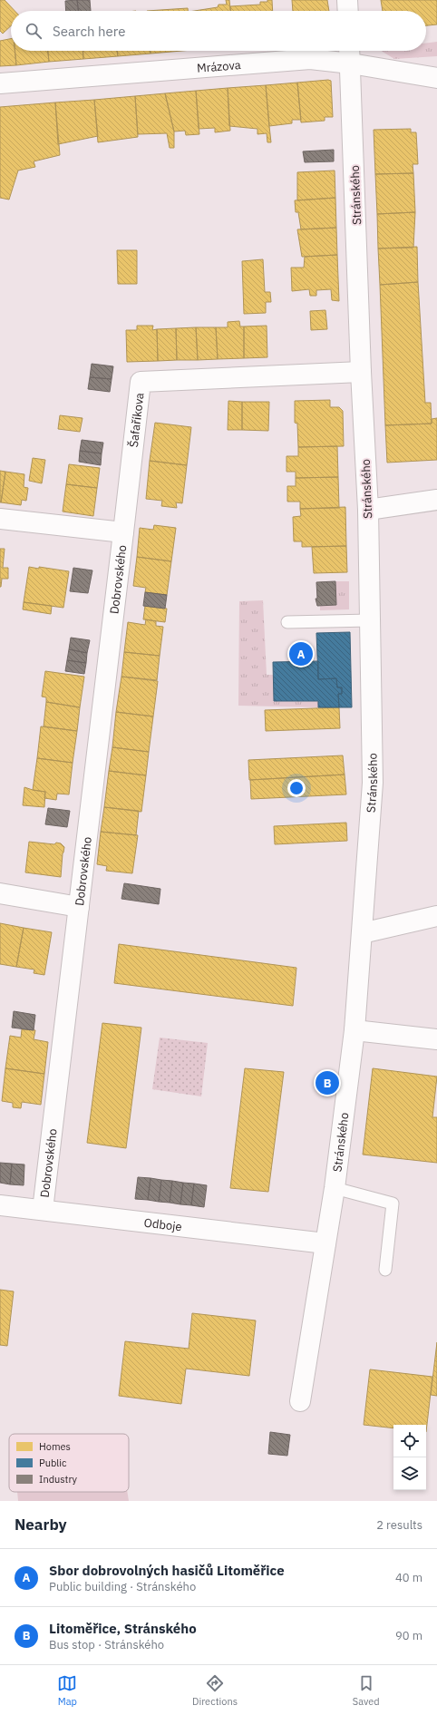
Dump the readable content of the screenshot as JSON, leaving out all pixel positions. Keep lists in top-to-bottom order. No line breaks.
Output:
{"streets":{"street":["Mrázova","Stránského","Šafaříkova","Dobrovského","Odboje"]},"crossings":[["Mrázova","Stránského"],["Stránského","Šafaříkova"],["Stránského","Odboje"],["Šafaříkova","Dobrovského"],["Dobrovského","Odboje"]],"legend":["Homes","Public","Industry"],"page":{"search":"Search here","pins":["A","B"],"heading":["Nearby","2 results"],"list":[{"mark":"A","name":"Sbor dobrovolných hasičů Litoměřice","note":"Public building · Stránského","value":"40 m"},{"mark":"B","name":"Litoměřice, Stránského","note":"Bus stop · Stránského","value":"90 m"}],"nav":["Map","Directions","Saved"]}}
